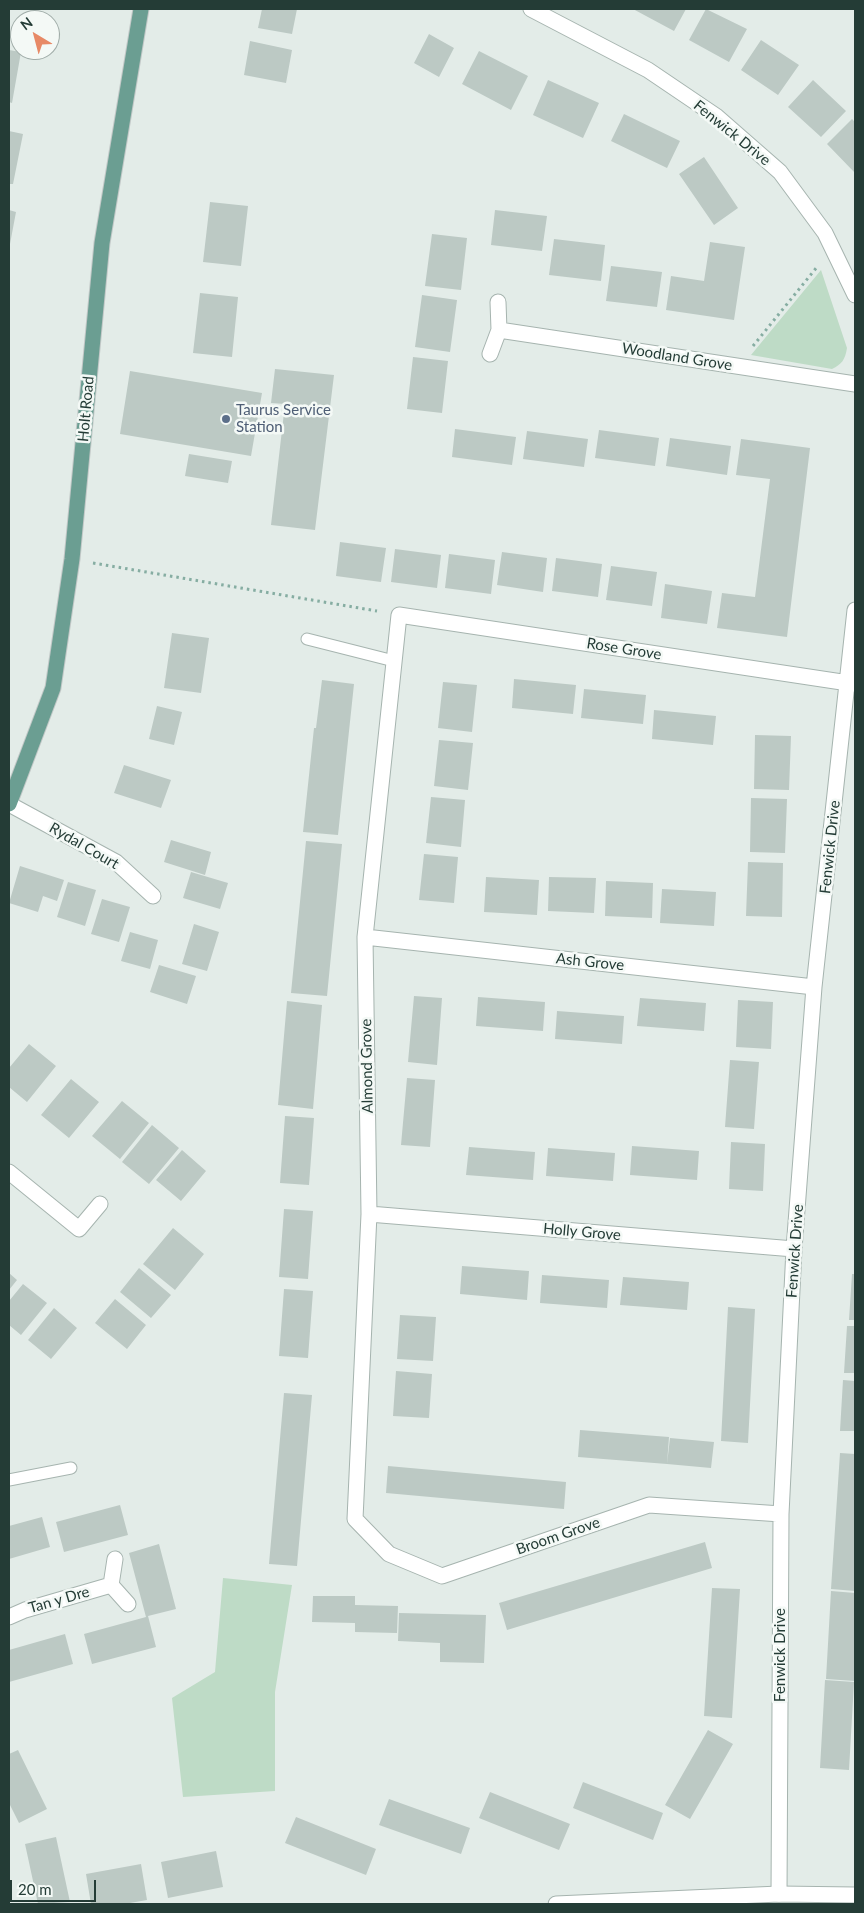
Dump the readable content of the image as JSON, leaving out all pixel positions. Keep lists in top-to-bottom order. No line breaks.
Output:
{"streets":{"main road":["Holt Road"],"street":["Fenwick Drive","Woodland Grove","Rose Grove","Rydal Court","Ash Grove","Almond Grove","Holly Grove","Broom Grove","Tan y Dre"]},"crossings":[["Fenwick Drive","Rose Grove"],["Fenwick Drive","Ash Grove"],["Fenwick Drive","Holly Grove"],["Fenwick Drive","Broom Grove"],["Holt Road","Rydal Court"],["Rose Grove","Almond Grove"],["Ash Grove","Almond Grove"],["Almond Grove","Holly Grove"],["Almond Grove","Broom Grove"]],"places":["Taurus Service Station"],"scale_bar":"20 m","north":"top left"}
